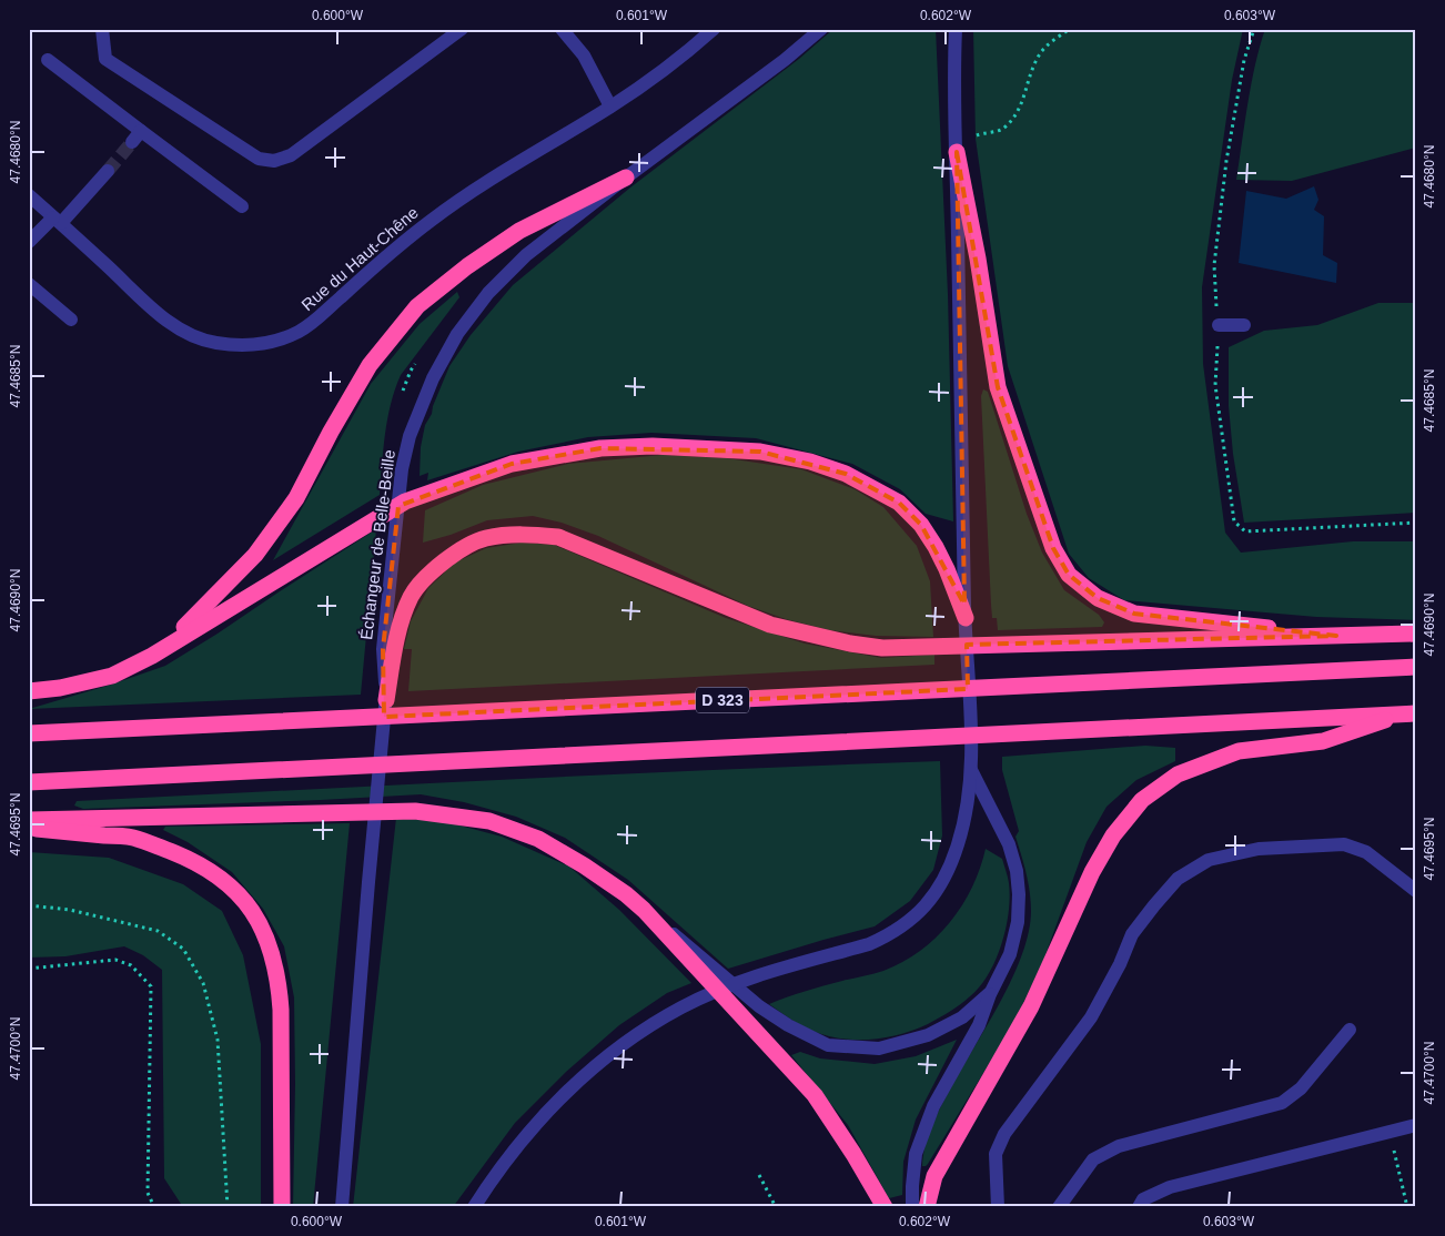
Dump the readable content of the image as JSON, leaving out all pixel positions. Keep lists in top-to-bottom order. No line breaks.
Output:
{"streets":{"highway":["D 323"],"street":["Rue du Haut-Chêne","Échangeur de Belle-Beille"]},"coordinates":["0.600°W","0.601°W","0.602°W","0.603°W","47.4680°N","47.4685°N","47.4690°N","47.4695°N","47.4700°N"]}
